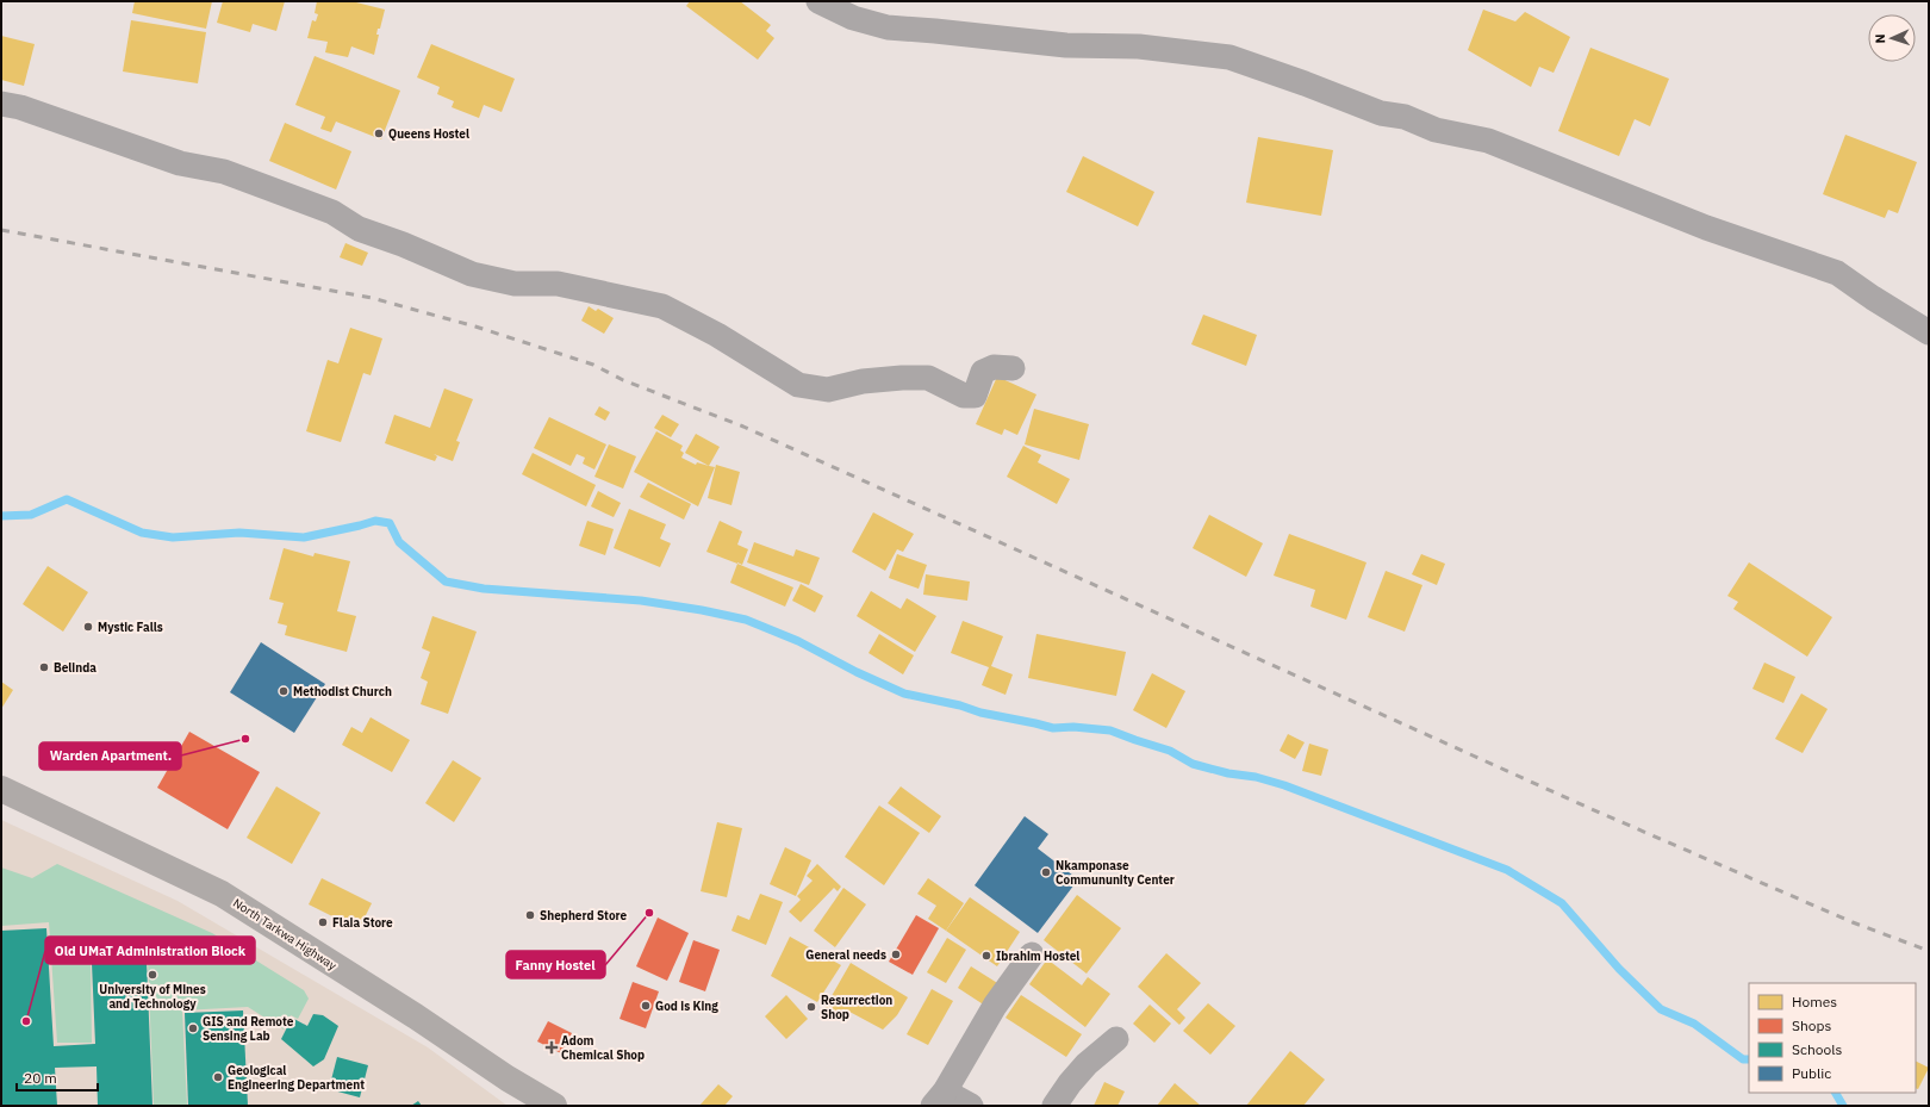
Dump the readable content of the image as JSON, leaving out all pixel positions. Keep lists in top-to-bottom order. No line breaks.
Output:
{"streets":{"main road":["North Tarkwa Highway"]},"places":{"other":["Queens Hostel","Mystic Falls","Belinda","Methodist Church","Warden Apartment.","Nkamponase Commununity Center","Fanny Hostel","Shepherd Store","Flaia Store","General needs","Ibrahim Hostel","University of Mines and Technology","God is King","Resurrection Shop","Old UMaT Administration Block","GIS and Remote Sensing Lab","Geological Engineering Department"],"health":["Adom Chemical Shop"]},"legend":["Homes","Shops","Schools","Public"],"scale_bar":"20 m","north":"left"}
